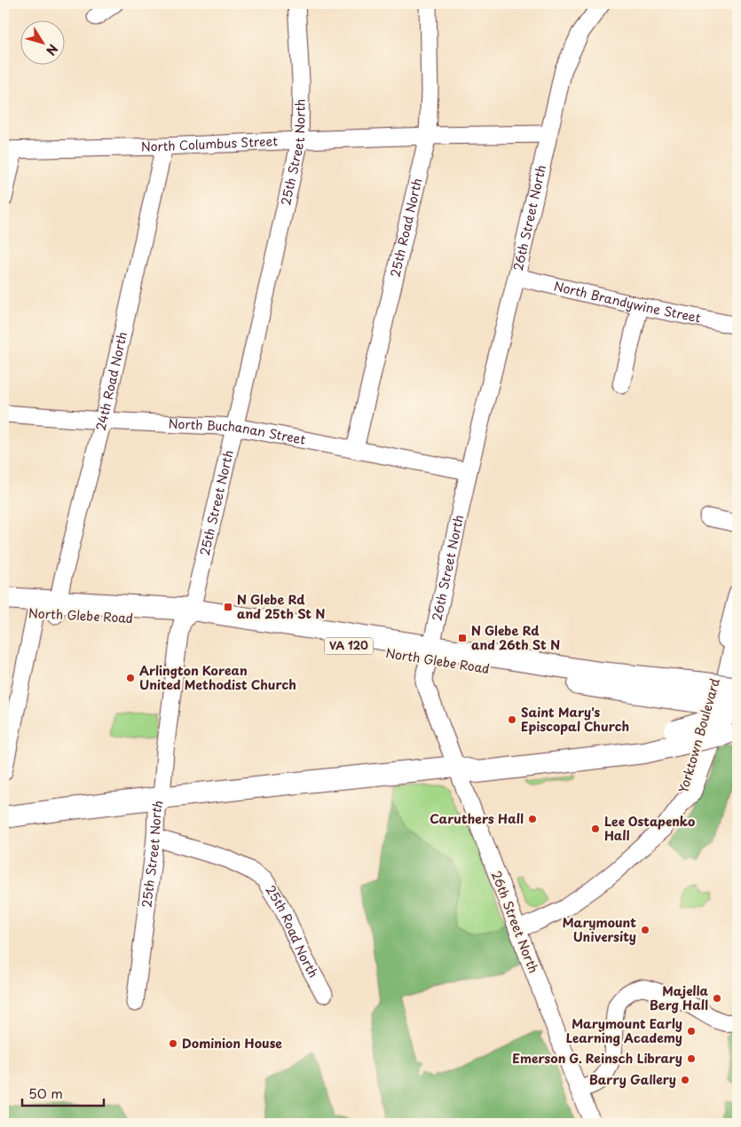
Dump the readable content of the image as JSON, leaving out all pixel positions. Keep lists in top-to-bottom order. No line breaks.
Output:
{"streets":{"main road":["North Glebe Road","VA 120"],"street":["North Columbus Street","25th Street North","26th Street North","25th Road North","North Brandywine Street","24th Road North","North Buchanan Street","Yorktown Boulevard"]},"crossings":[["North Columbus Street","25th Street North"],["North Columbus Street","26th Street North"],["North Columbus Street","25th Road North"],["North Columbus Street","24th Road North"],["25th Street North","25th Road North"],["25th Street North","North Buchanan Street"],["25th Street North","North Glebe Road"],["26th Street North","North Brandywine Street"],["26th Street North","North Buchanan Street"],["26th Street North","North Glebe Road"],["26th Street North","Yorktown Boulevard"],["25th Road North","North Buchanan Street"],["24th Road North","North Buchanan Street"],["24th Road North","North Glebe Road"]],"places":{"transit":["N Glebe Rd and 25th St N","N Glebe Rd and 26th St N"],"other":["Arlington Korean United Methodist Church","Saint Mary's Episcopal Church","Caruthers Hall","Lee Ostapenko Hall","Marymount University","Majella Berg Hall","Marymount Early Learning Academy","Dominion House","Emerson G. Reinsch Library","Barry Gallery"]},"scale_bar":"50 m","north":"bottom right"}
